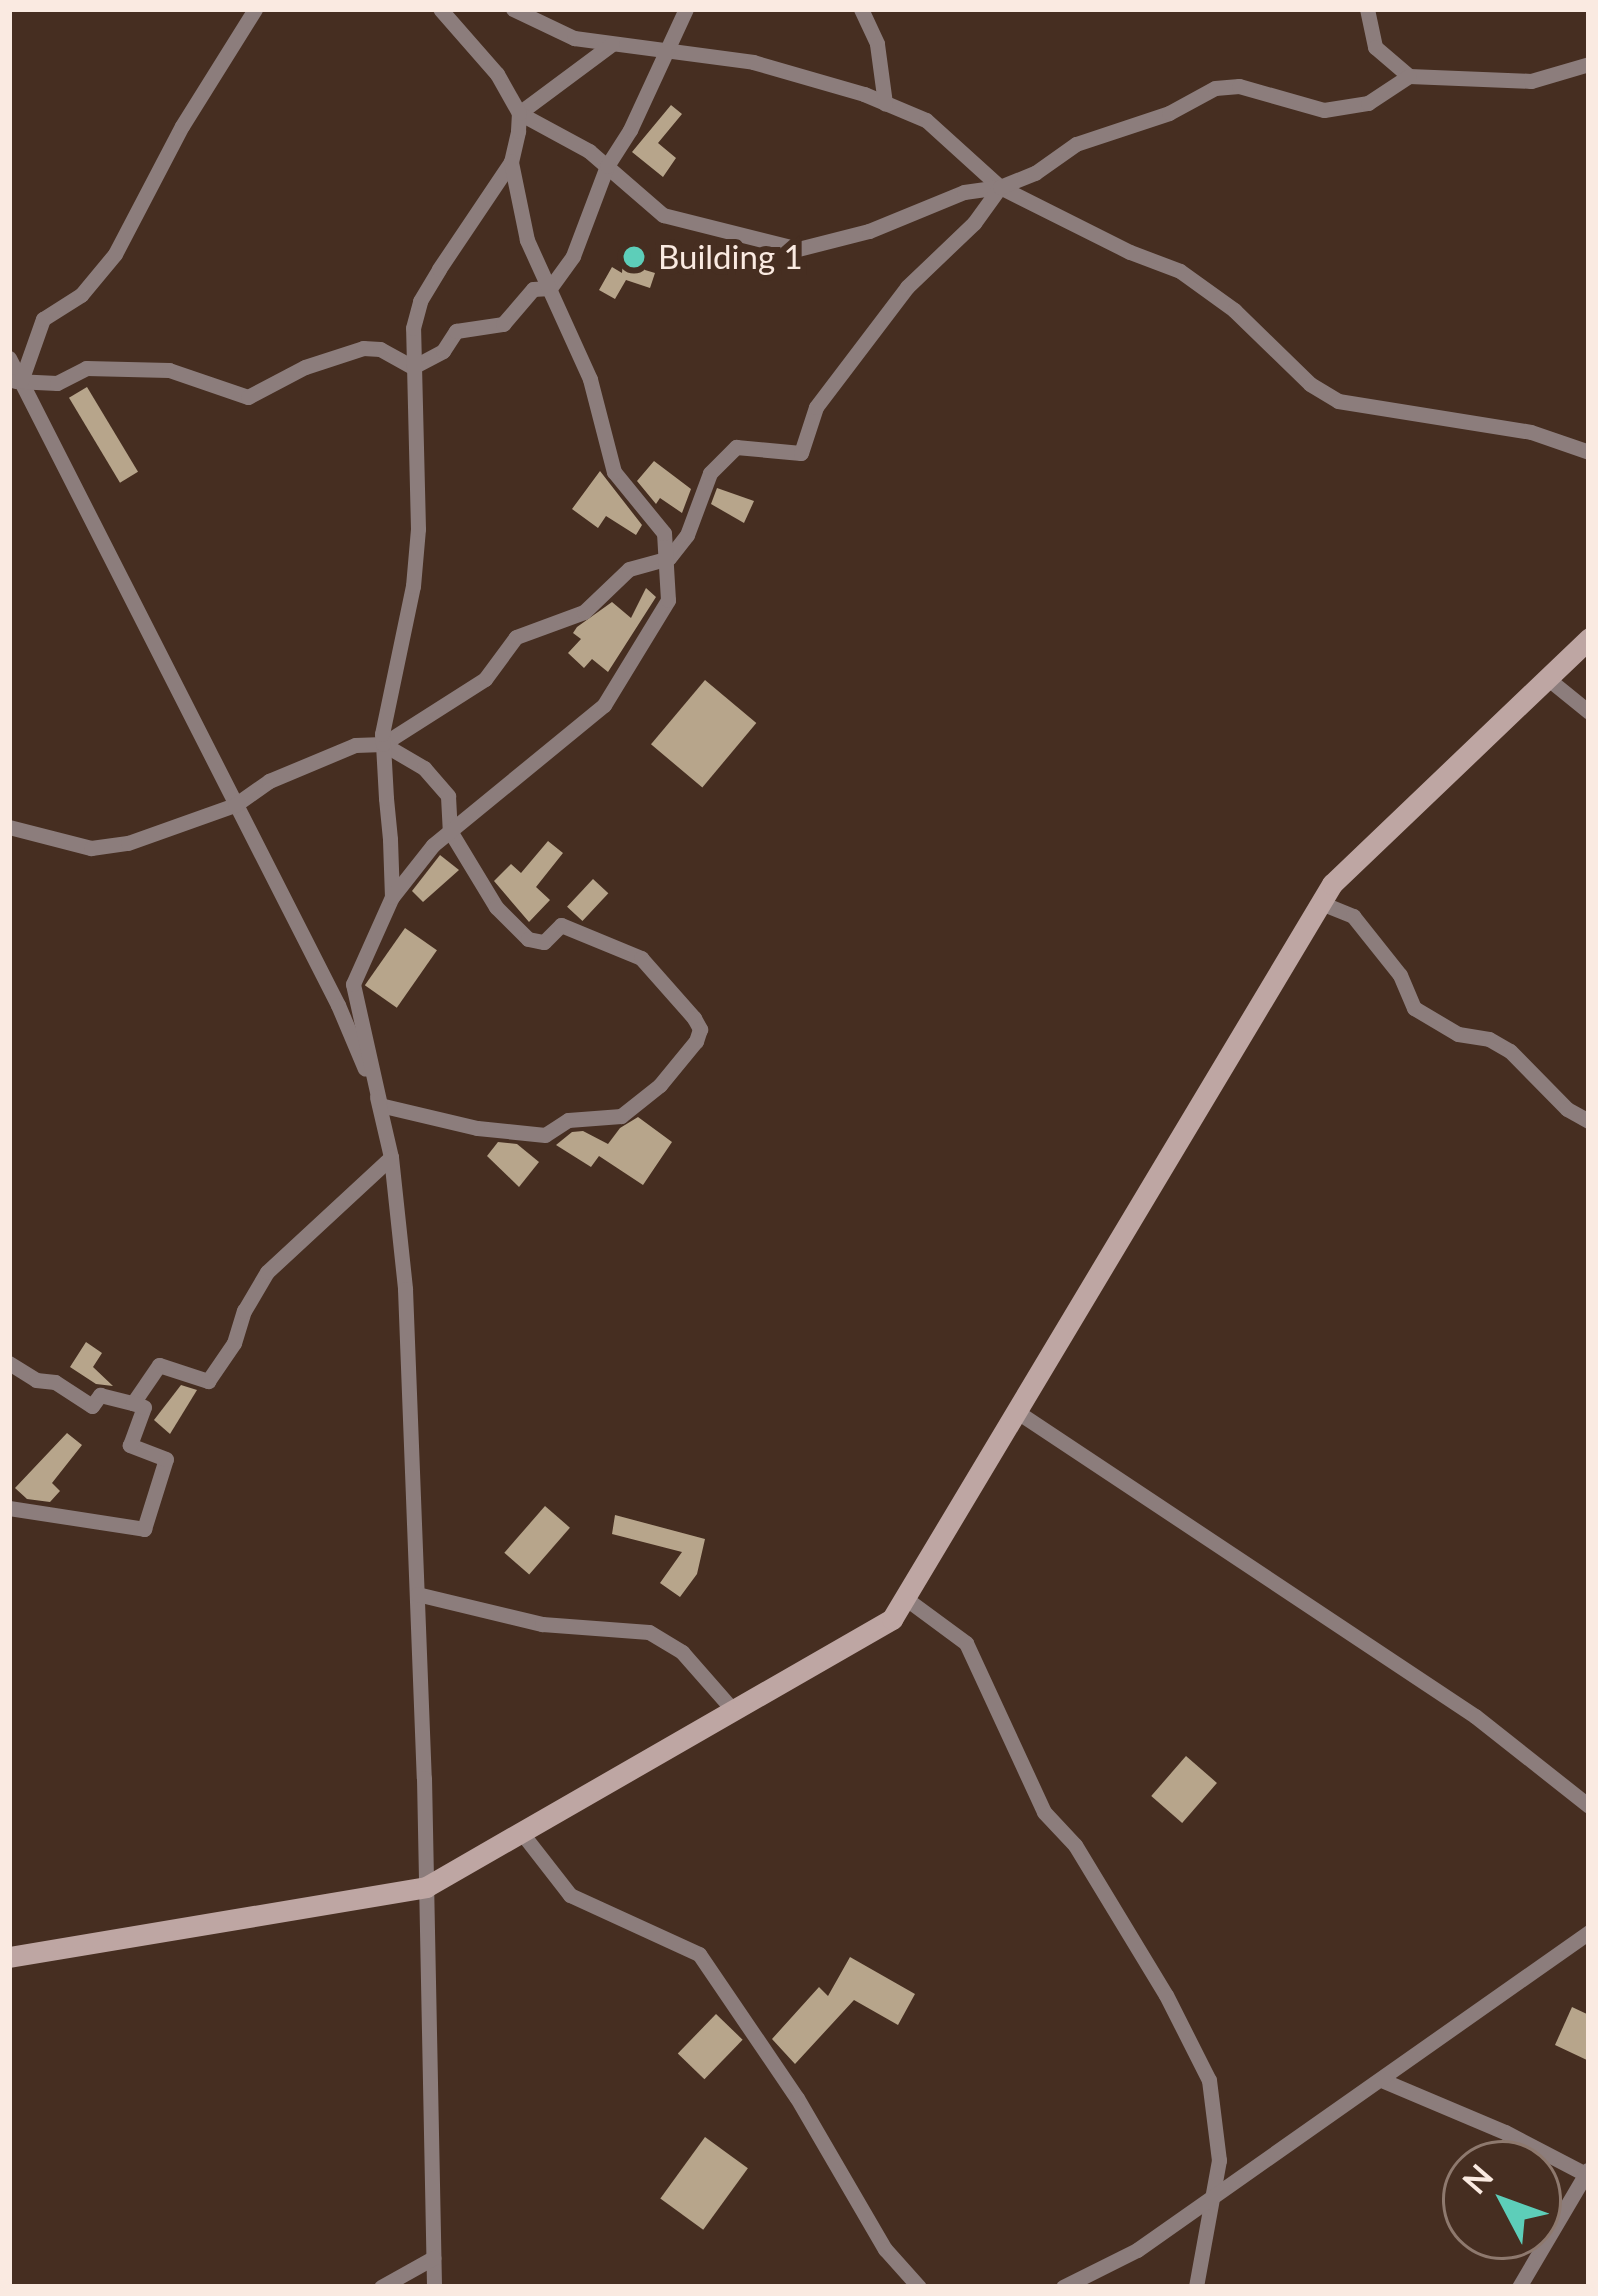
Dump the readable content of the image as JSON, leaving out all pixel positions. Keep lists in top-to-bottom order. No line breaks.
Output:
{"places":["Building 1"],"north":"top left"}
